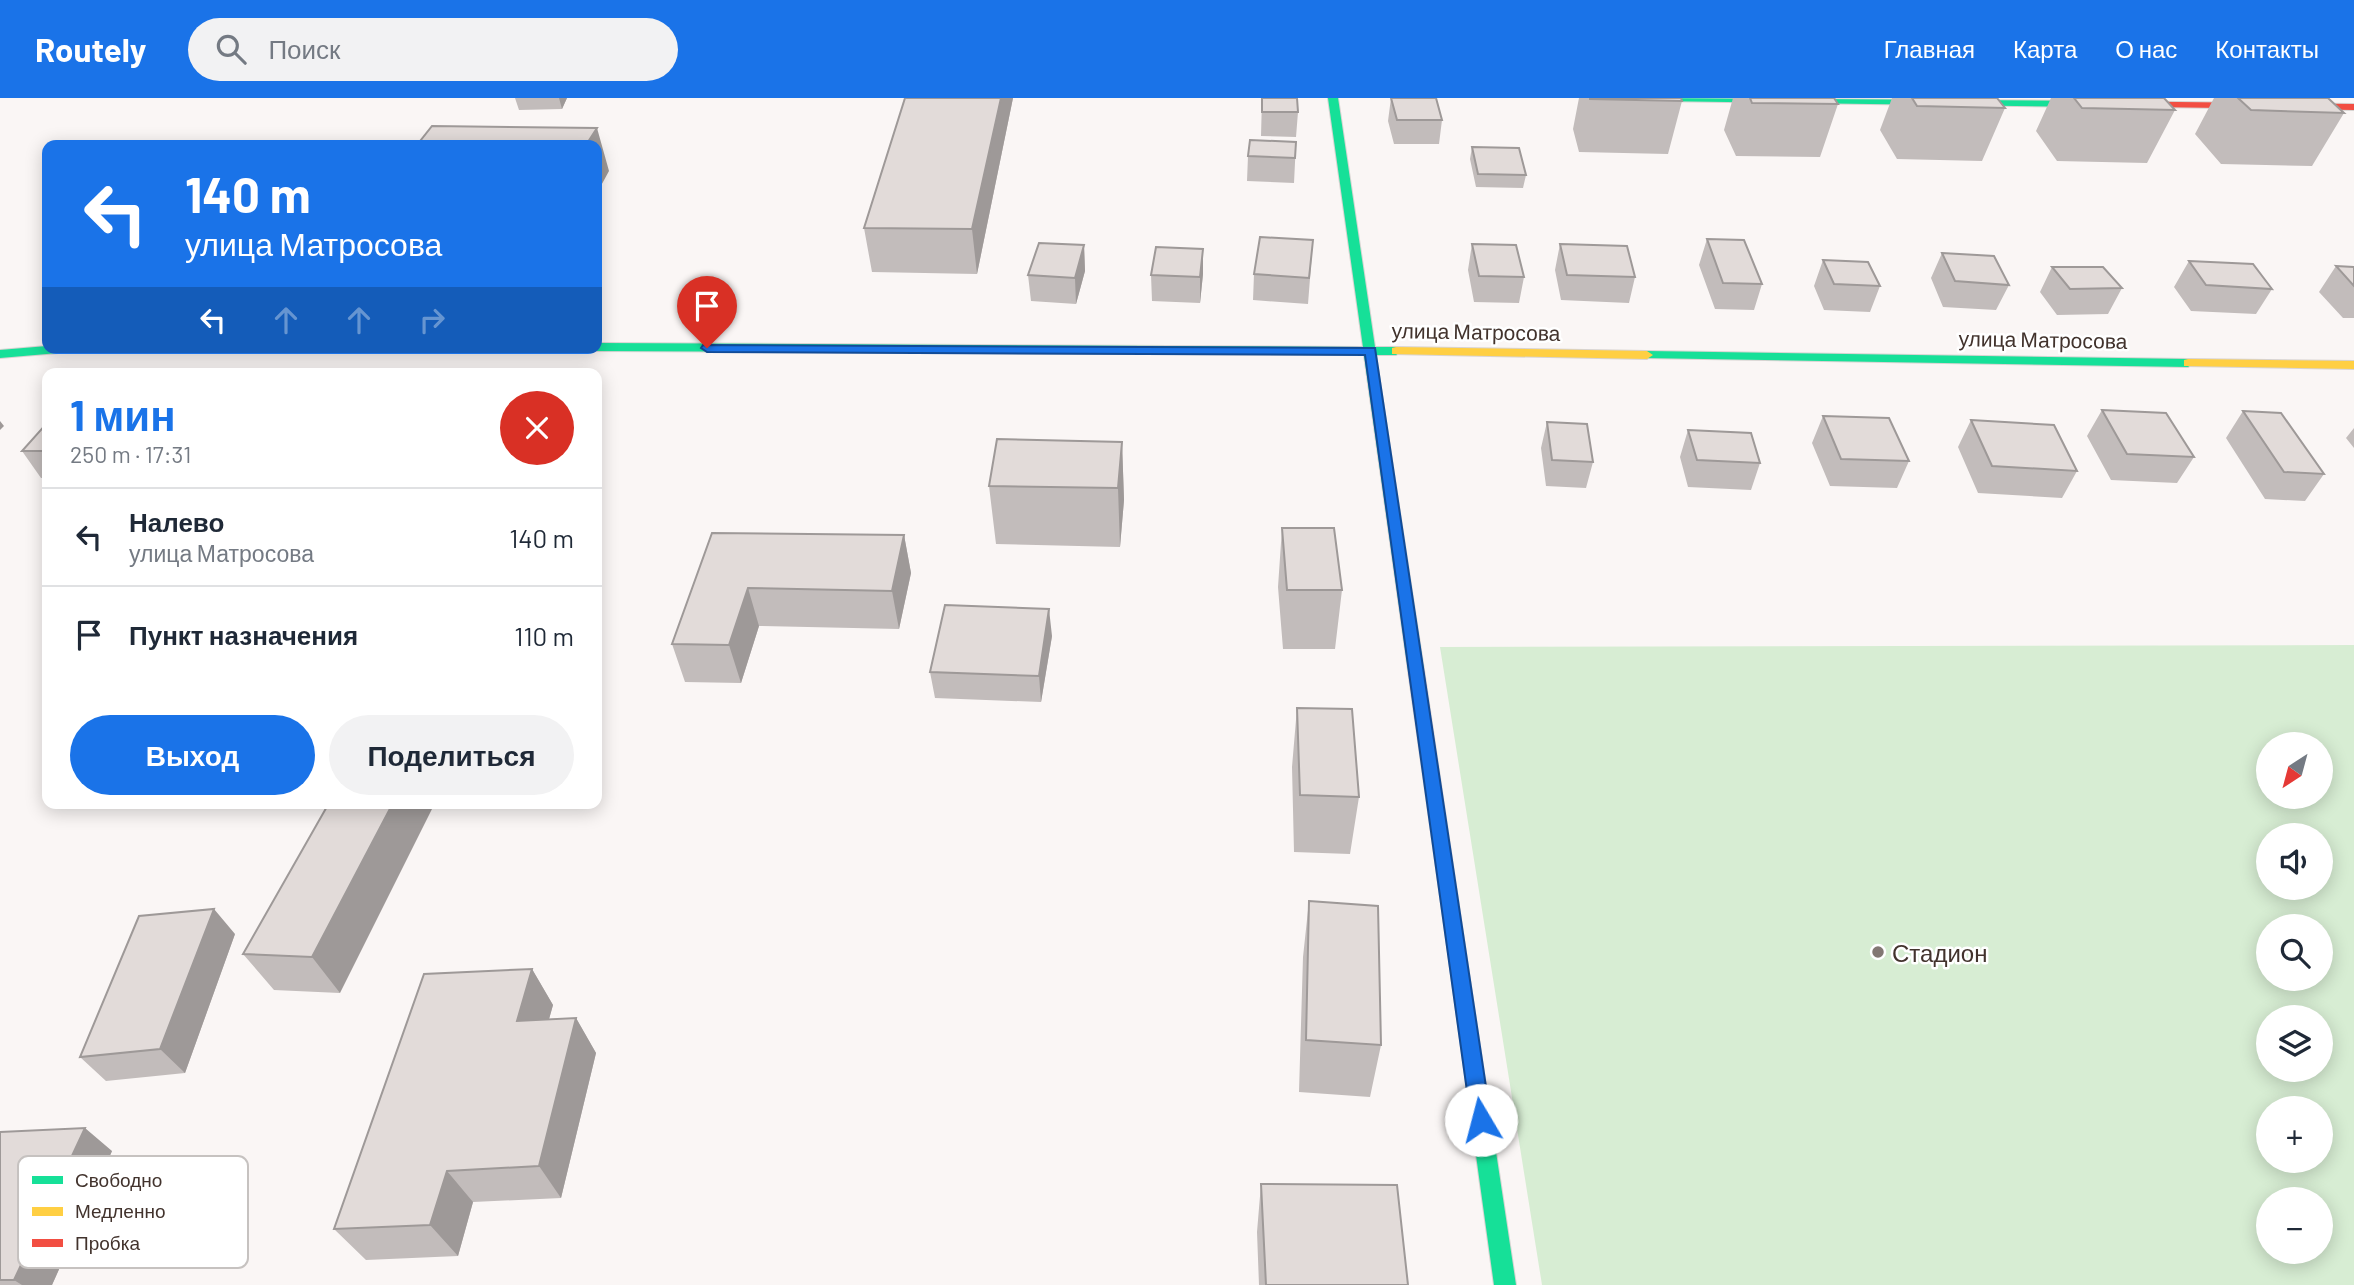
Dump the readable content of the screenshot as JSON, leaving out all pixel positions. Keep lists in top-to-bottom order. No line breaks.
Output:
{"streets":{"street":["улица Матросова"]},"places":["Стадион"],"legend":["Свободно","Медленно","Пробка"],"north":"bottom left","page":{"header":"Routely","search":"Поиск","nav":["Главная","Карта","О нас","Контакты"],"turn":["140 m","улица Матросова"],"heading":["1 мин","250 m · 17:31"],"list":[{"name":"Налево","note":"улица Матросова","value":"140 m"},{"name":"Пункт назначения","value":"110 m"}],"buttons":["Выход","Поделиться"],"map_buttons":["+","−"]}}
